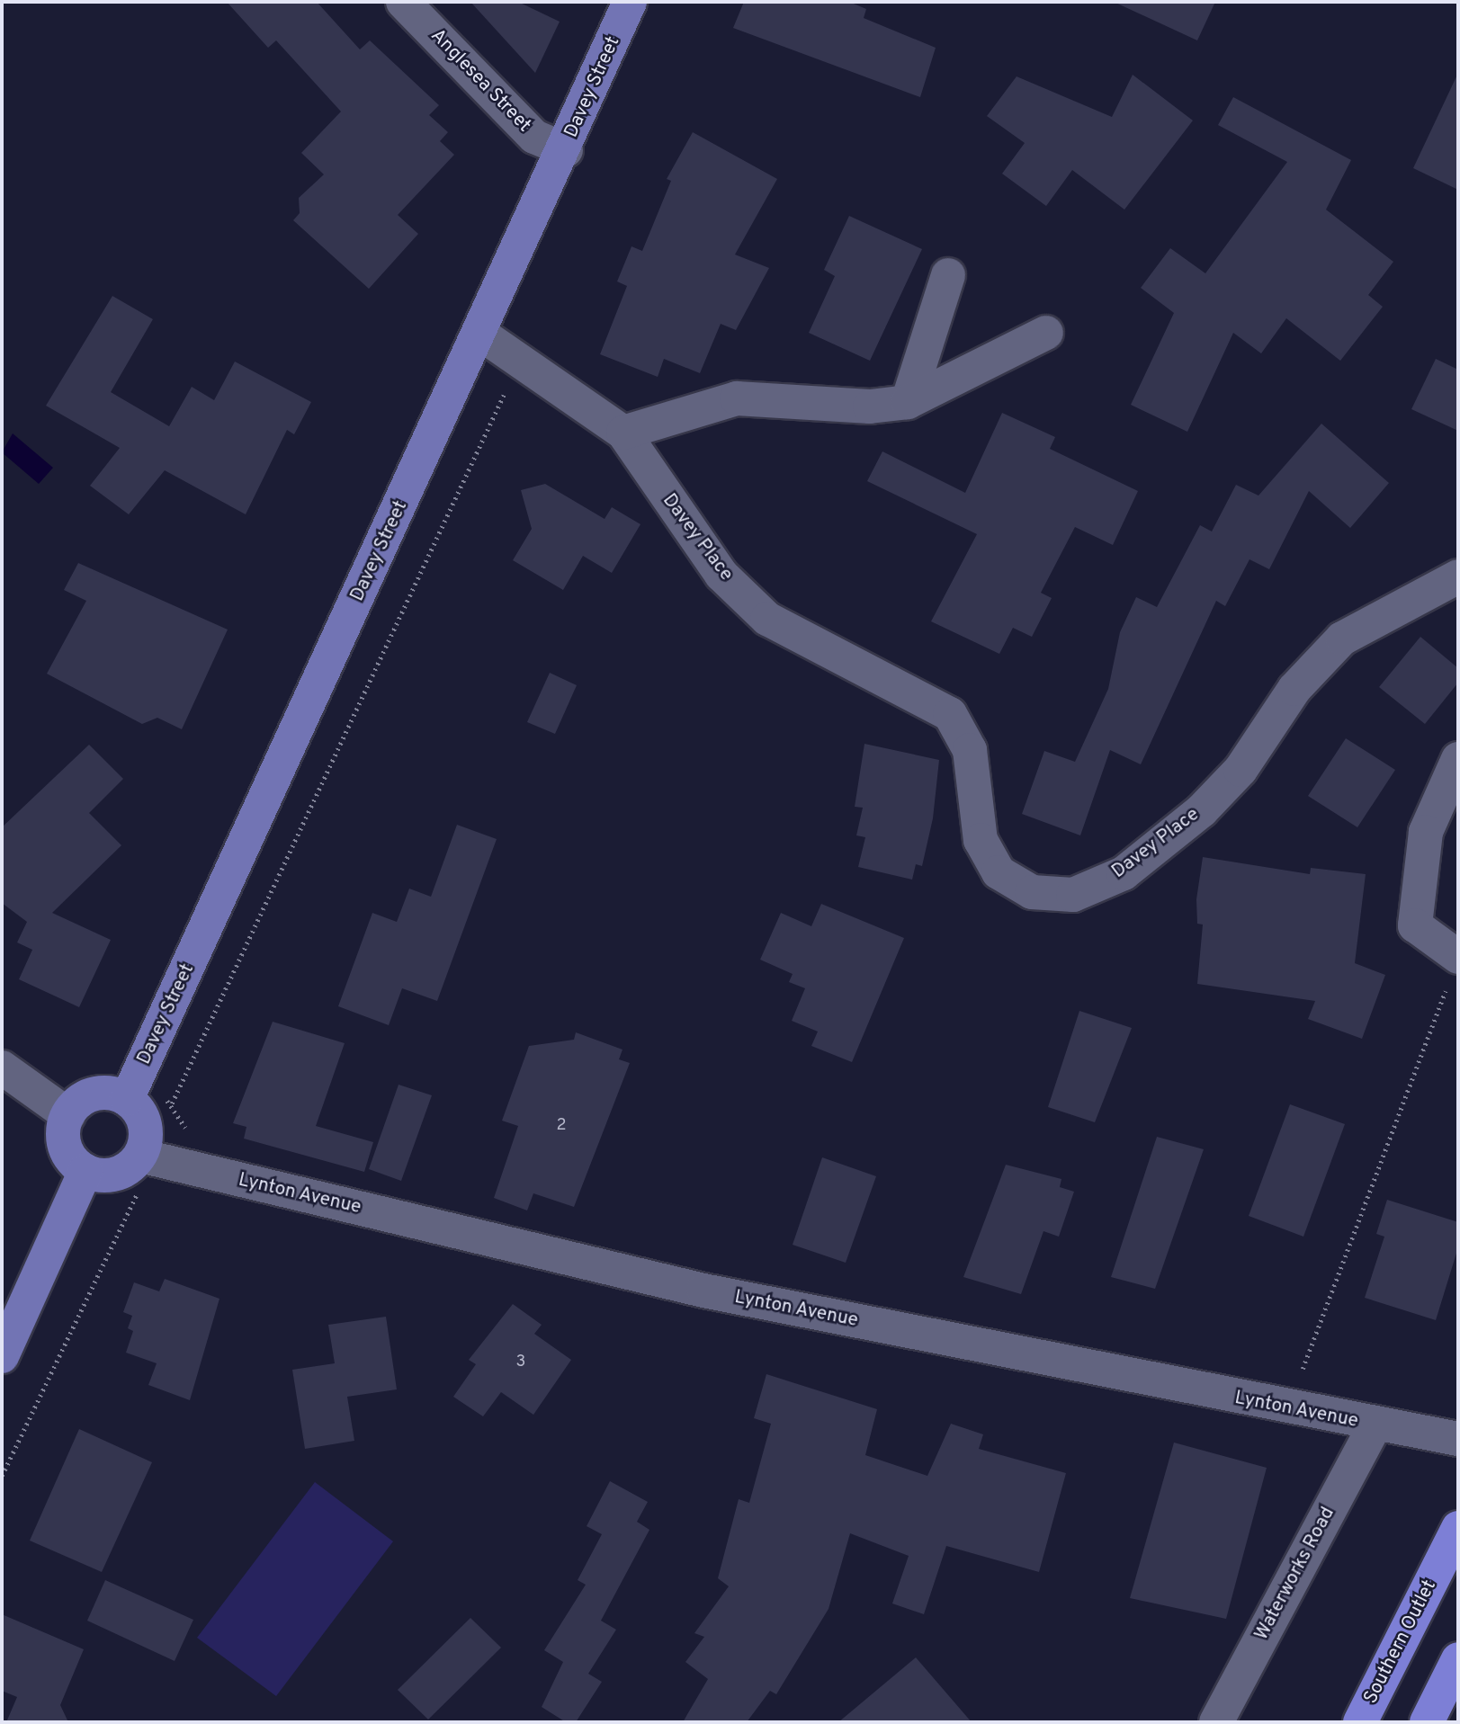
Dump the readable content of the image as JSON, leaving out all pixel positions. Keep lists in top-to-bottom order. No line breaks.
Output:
{"streets":{"highway":["Southern Outlet"],"main road":["Davey Street"],"street":["Anglesea Street","Davey Place","Lynton Avenue","Waterworks Road"]},"crossings":[["Anglesea Street","Davey Street"],["Davey Street","Davey Place"],["Davey Street","Lynton Avenue"],["Lynton Avenue","Waterworks Road"]],"house_numbers":["2","3"]}
